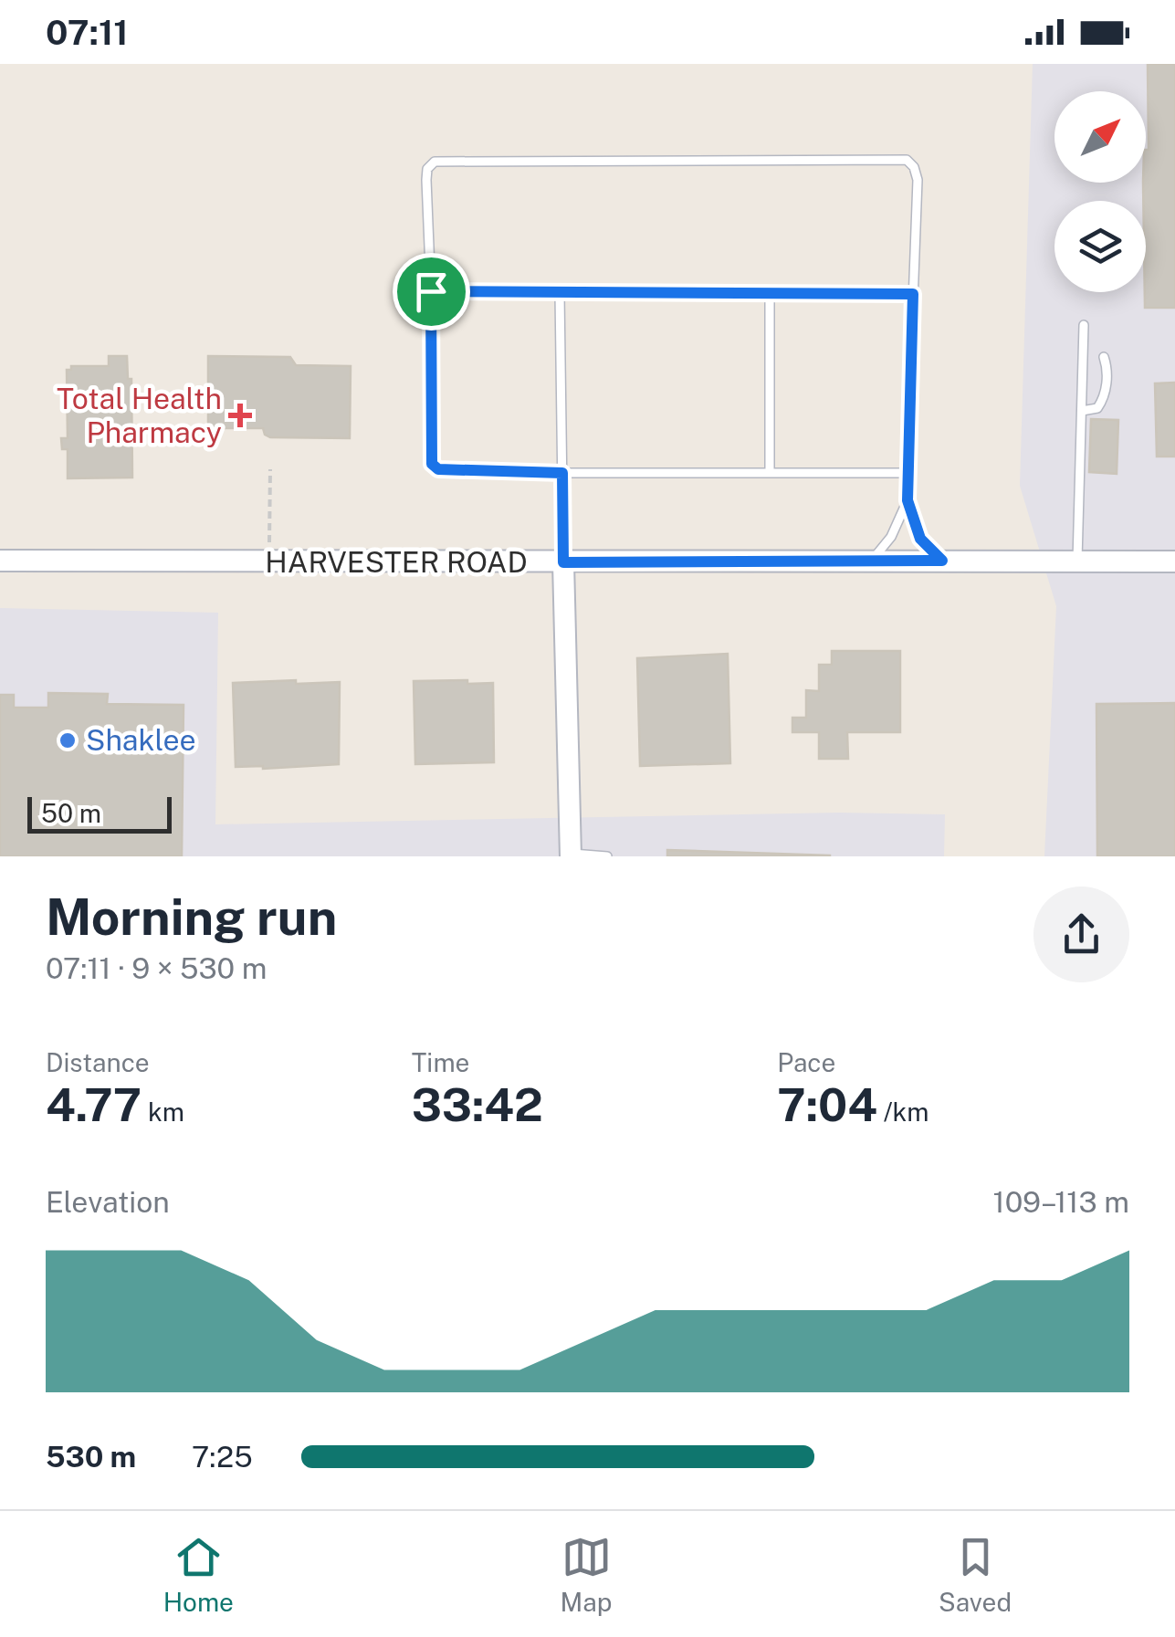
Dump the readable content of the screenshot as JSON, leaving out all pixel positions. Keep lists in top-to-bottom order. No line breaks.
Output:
{"streets":{"main road":["HARVESTER ROAD"]},"places":{"health":["Total Health Pharmacy"],"other":["Shaklee"]},"scale_bar":"50 m","north":"top right","page":{"status":"07:11","scale":"50 m","heading":["Morning run","07:11 · 9 × 530 m"],"stats":[["Distance","4.77 km"],["Time","33:42"],["Pace","7:04 /km"]],"chart":["Elevation","109–113 m"],"list":[{"name":"530 m","note":"7:25"}],"tabs":["Home","Map","Saved"]}}
